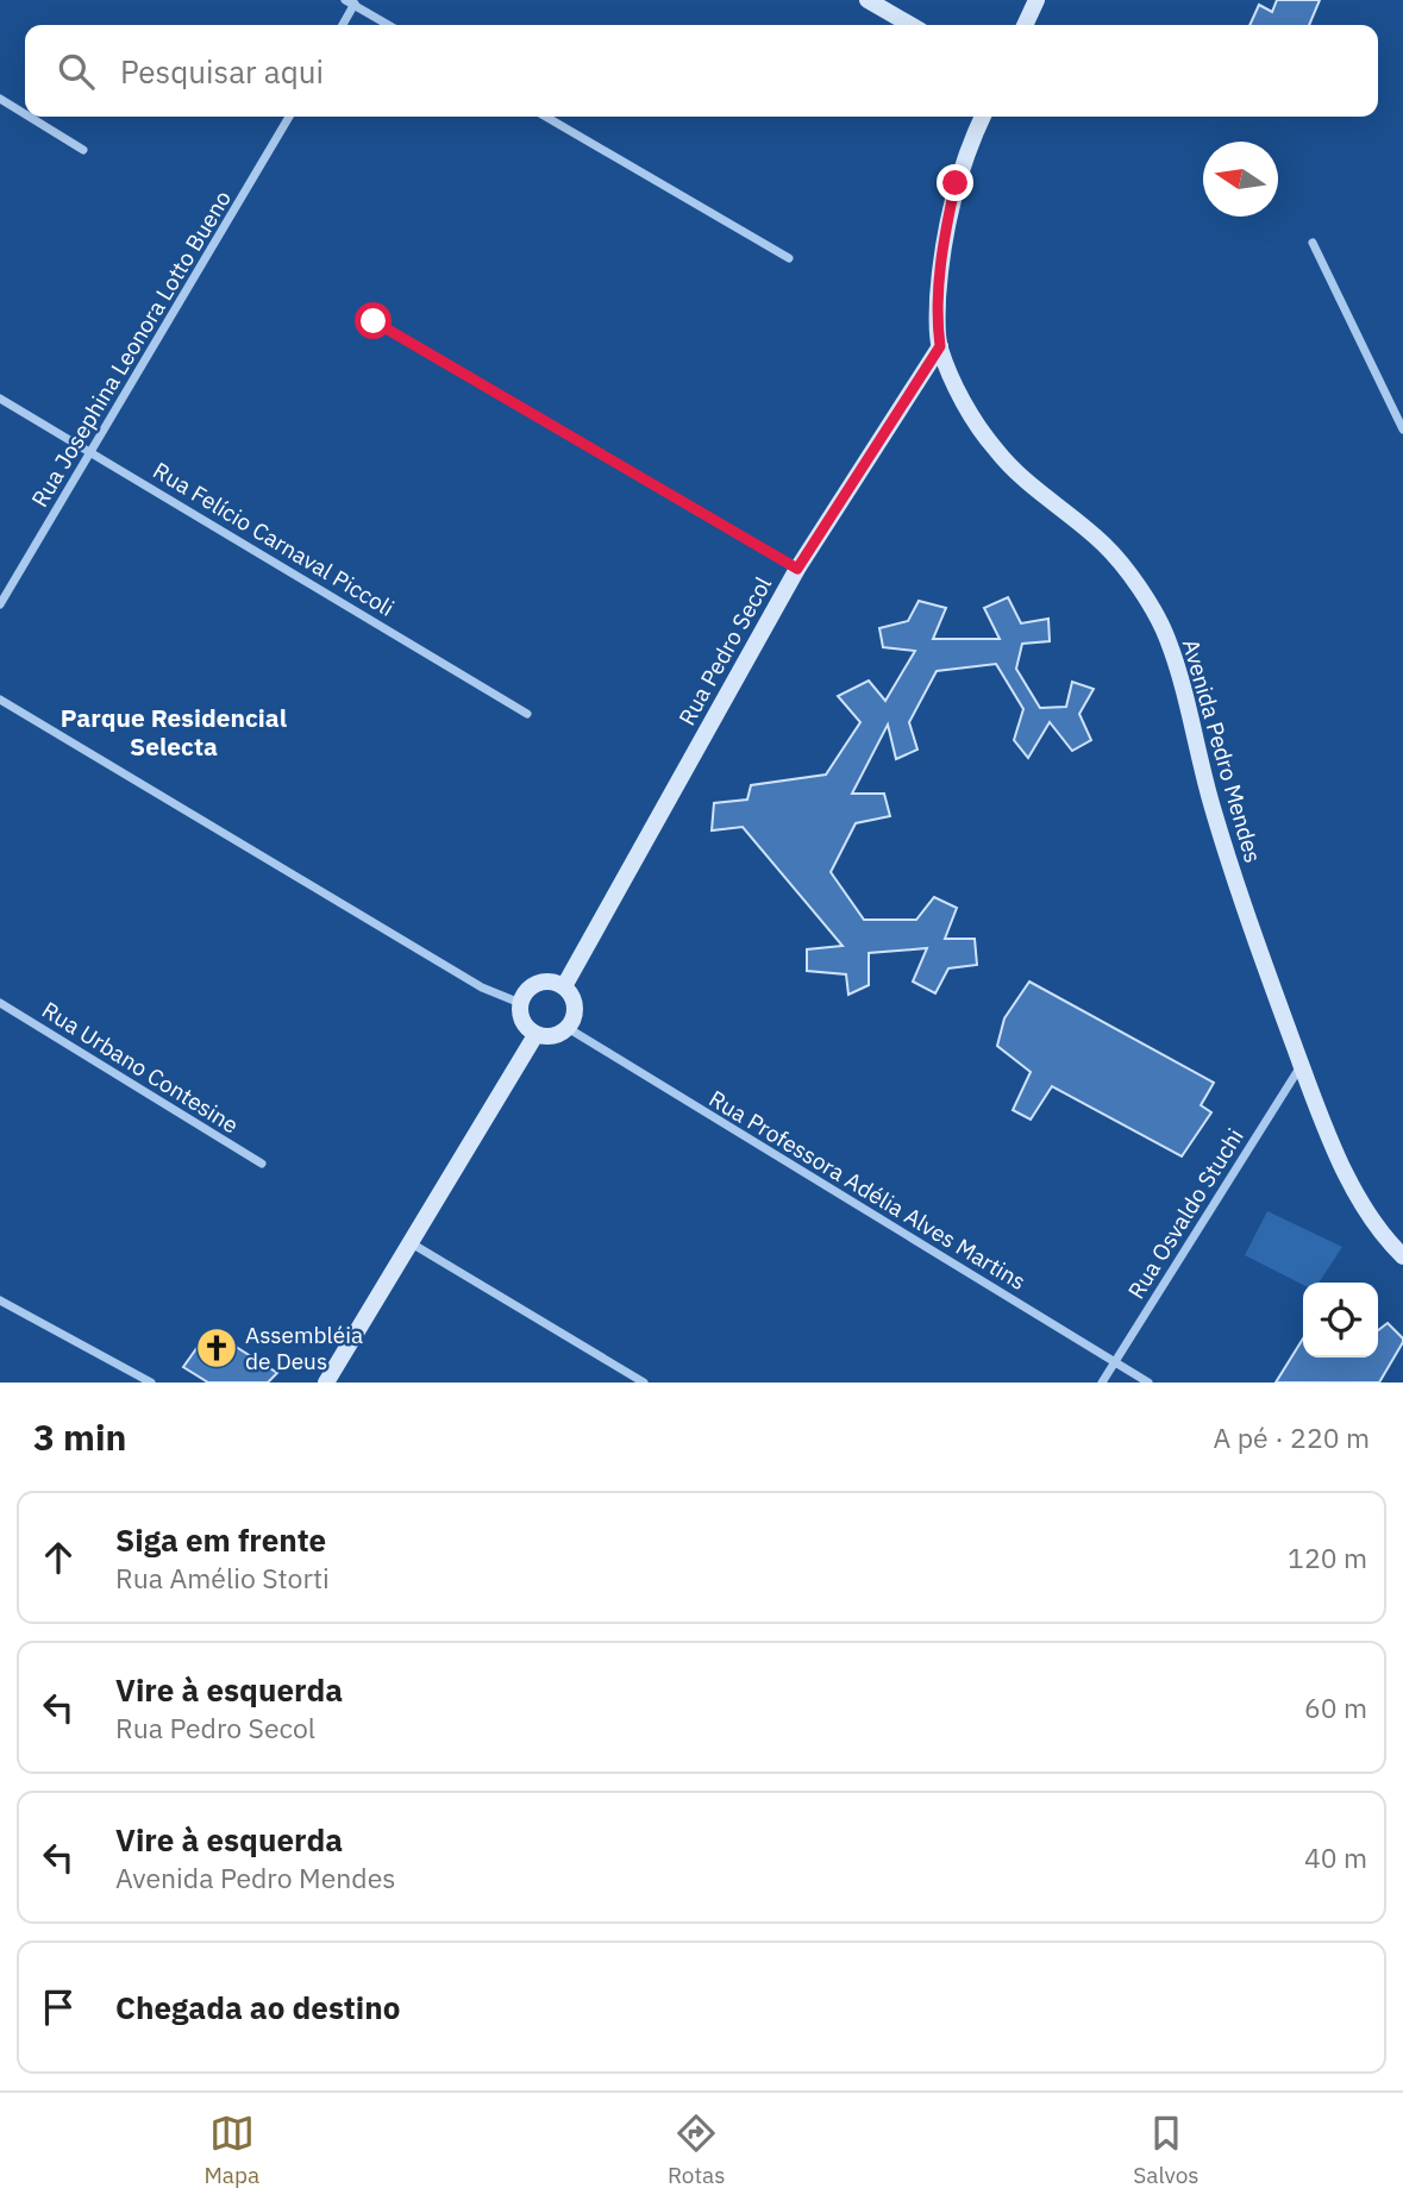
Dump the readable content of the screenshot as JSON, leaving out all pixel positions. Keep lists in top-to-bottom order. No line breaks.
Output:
{"streets":{"street":["Rua Josephina Leonora Lotto Bueno","Rua Felício Carnaval Piccoli","Rua Pedro Secol","Avenida Pedro Mendes","Rua Urbano Contesine","Rua Professora Adélia Alves Martins","Rua Osvaldo Stuchi"]},"crossings":[["Rua Josephina Leonora Lotto Bueno","Rua Felício Carnaval Piccoli"],["Rua Pedro Secol","Avenida Pedro Mendes"],["Rua Pedro Secol","Rua Professora Adélia Alves Martins"],["Avenida Pedro Mendes","Rua Osvaldo Stuchi"],["Rua Professora Adélia Alves Martins","Rua Osvaldo Stuchi"]],"districts":["Parque Residencial Selecta"],"places":{"church":["Assembléia de Deus"]},"north":"left","page":{"search":"Pesquisar aqui","heading":["3 min","A pé · 220 m"],"list":[["Siga em frente","Rua Amélio Storti","120 m"],["Vire à esquerda","Rua Pedro Secol","60 m"],["Vire à esquerda","Avenida Pedro Mendes","40 m"],"Chegada ao destino"],"nav":["Mapa","Rotas","Salvos"]}}
